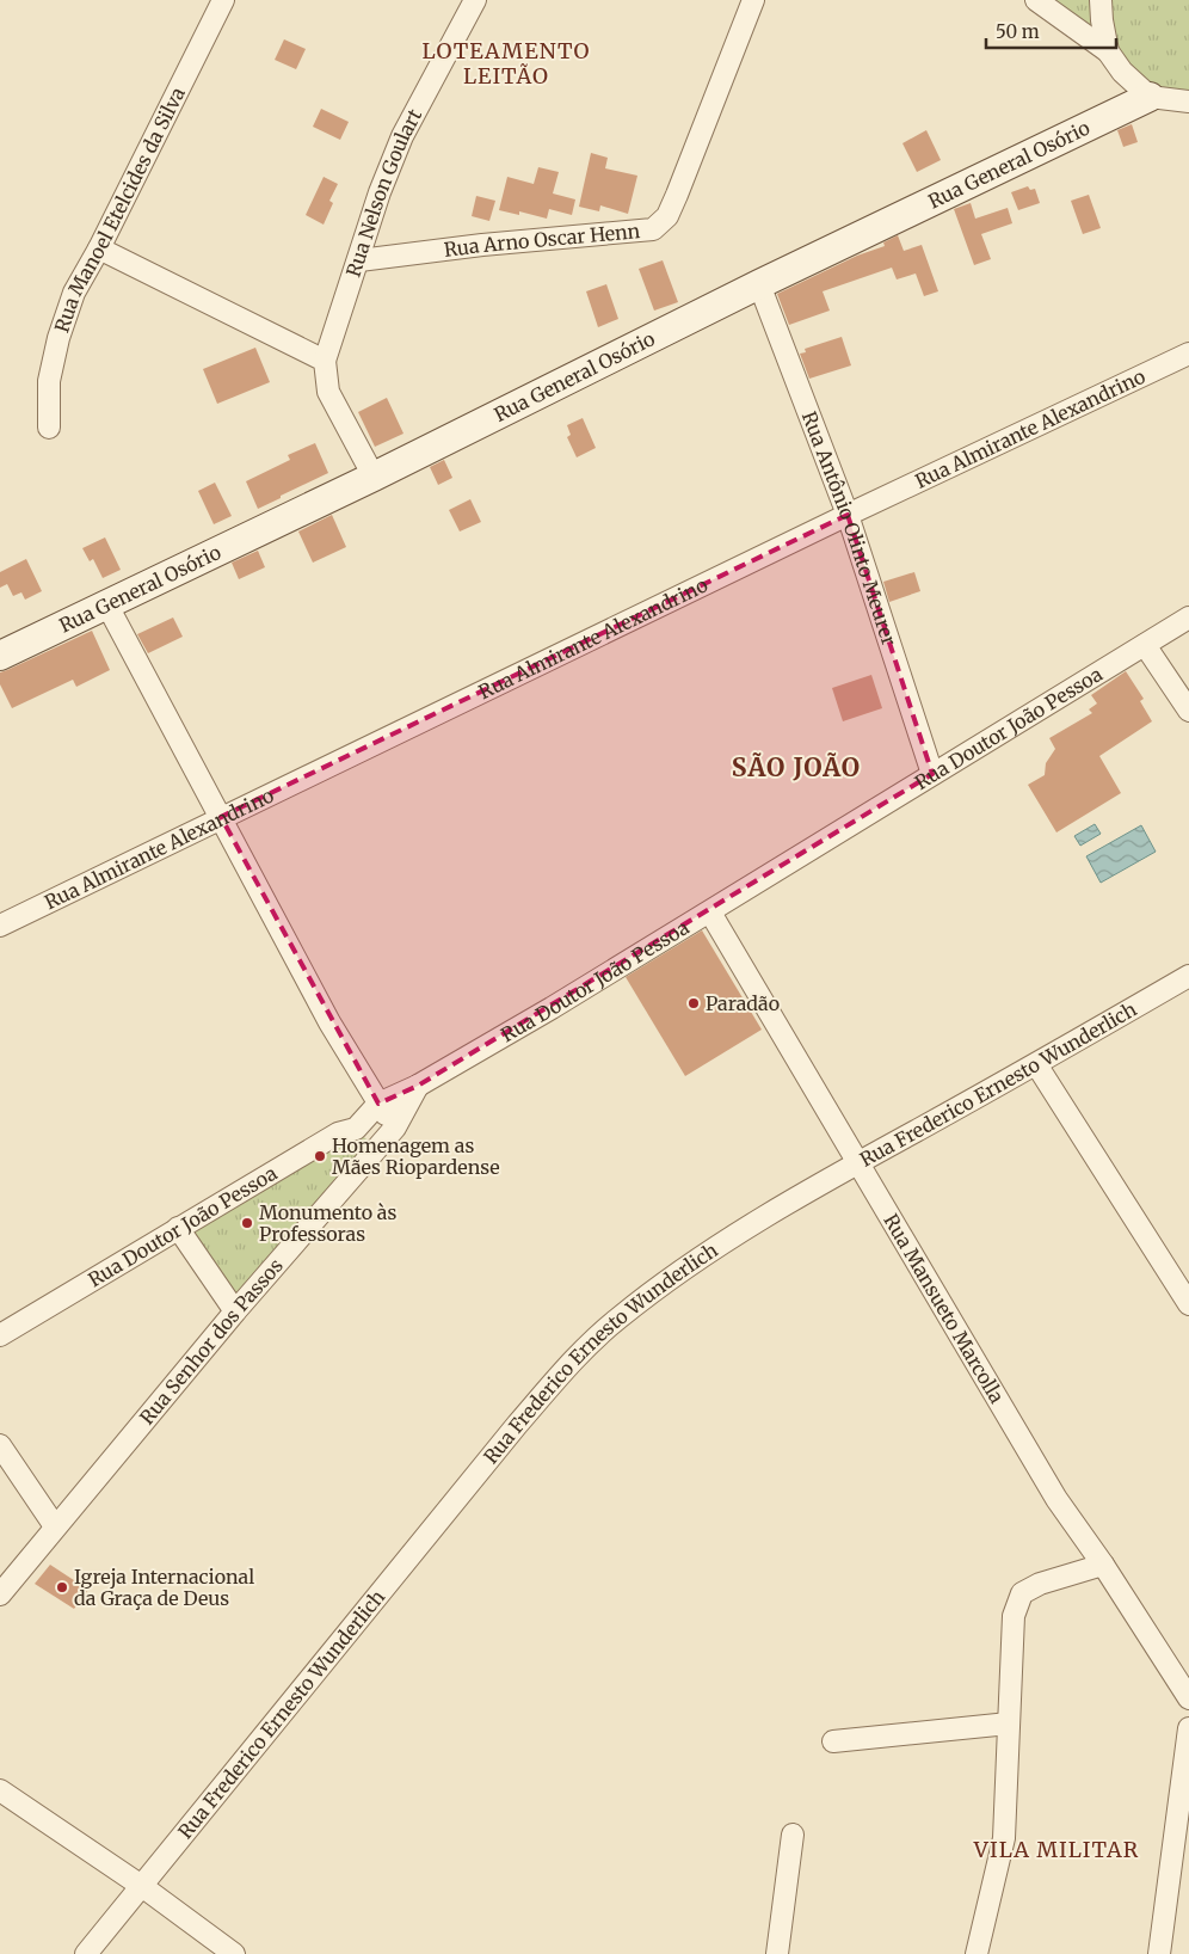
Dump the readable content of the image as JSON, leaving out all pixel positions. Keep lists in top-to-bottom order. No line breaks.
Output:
{"streets":{"street":["Rua General Osório","Rua Nelson Goulart","Rua Manoel Etelcides da Silva","Rua Arno Oscar Henn","Rua Almirante Alexandrino","Rua Antônio Olinto Meurer","Rua Doutor João Pessoa","Rua Frederico Ernesto Wunderlich","Rua Mansueto Marcolla","Rua Senhor dos Passos"]},"crossings":[["Rua General Osório","Rua Antônio Olinto Meurer"],["Rua Nelson Goulart","Rua Arno Oscar Henn"],["Rua Almirante Alexandrino","Rua Antônio Olinto Meurer"],["Rua Antônio Olinto Meurer","Rua Doutor João Pessoa"],["Rua Doutor João Pessoa","Rua Mansueto Marcolla"],["Rua Doutor João Pessoa","Rua Senhor dos Passos"],["Rua Frederico Ernesto Wunderlich","Rua Mansueto Marcolla"]],"districts":["LOTEAMENTO LEITÃO","SÃO JOÃO","VILA MILITAR"],"places":["Paradão","Homenagem as Mães Riopardense","Monumento às Professoras","Igreja Internacional da Graça de Deus"],"scale_bar":"50 m"}
